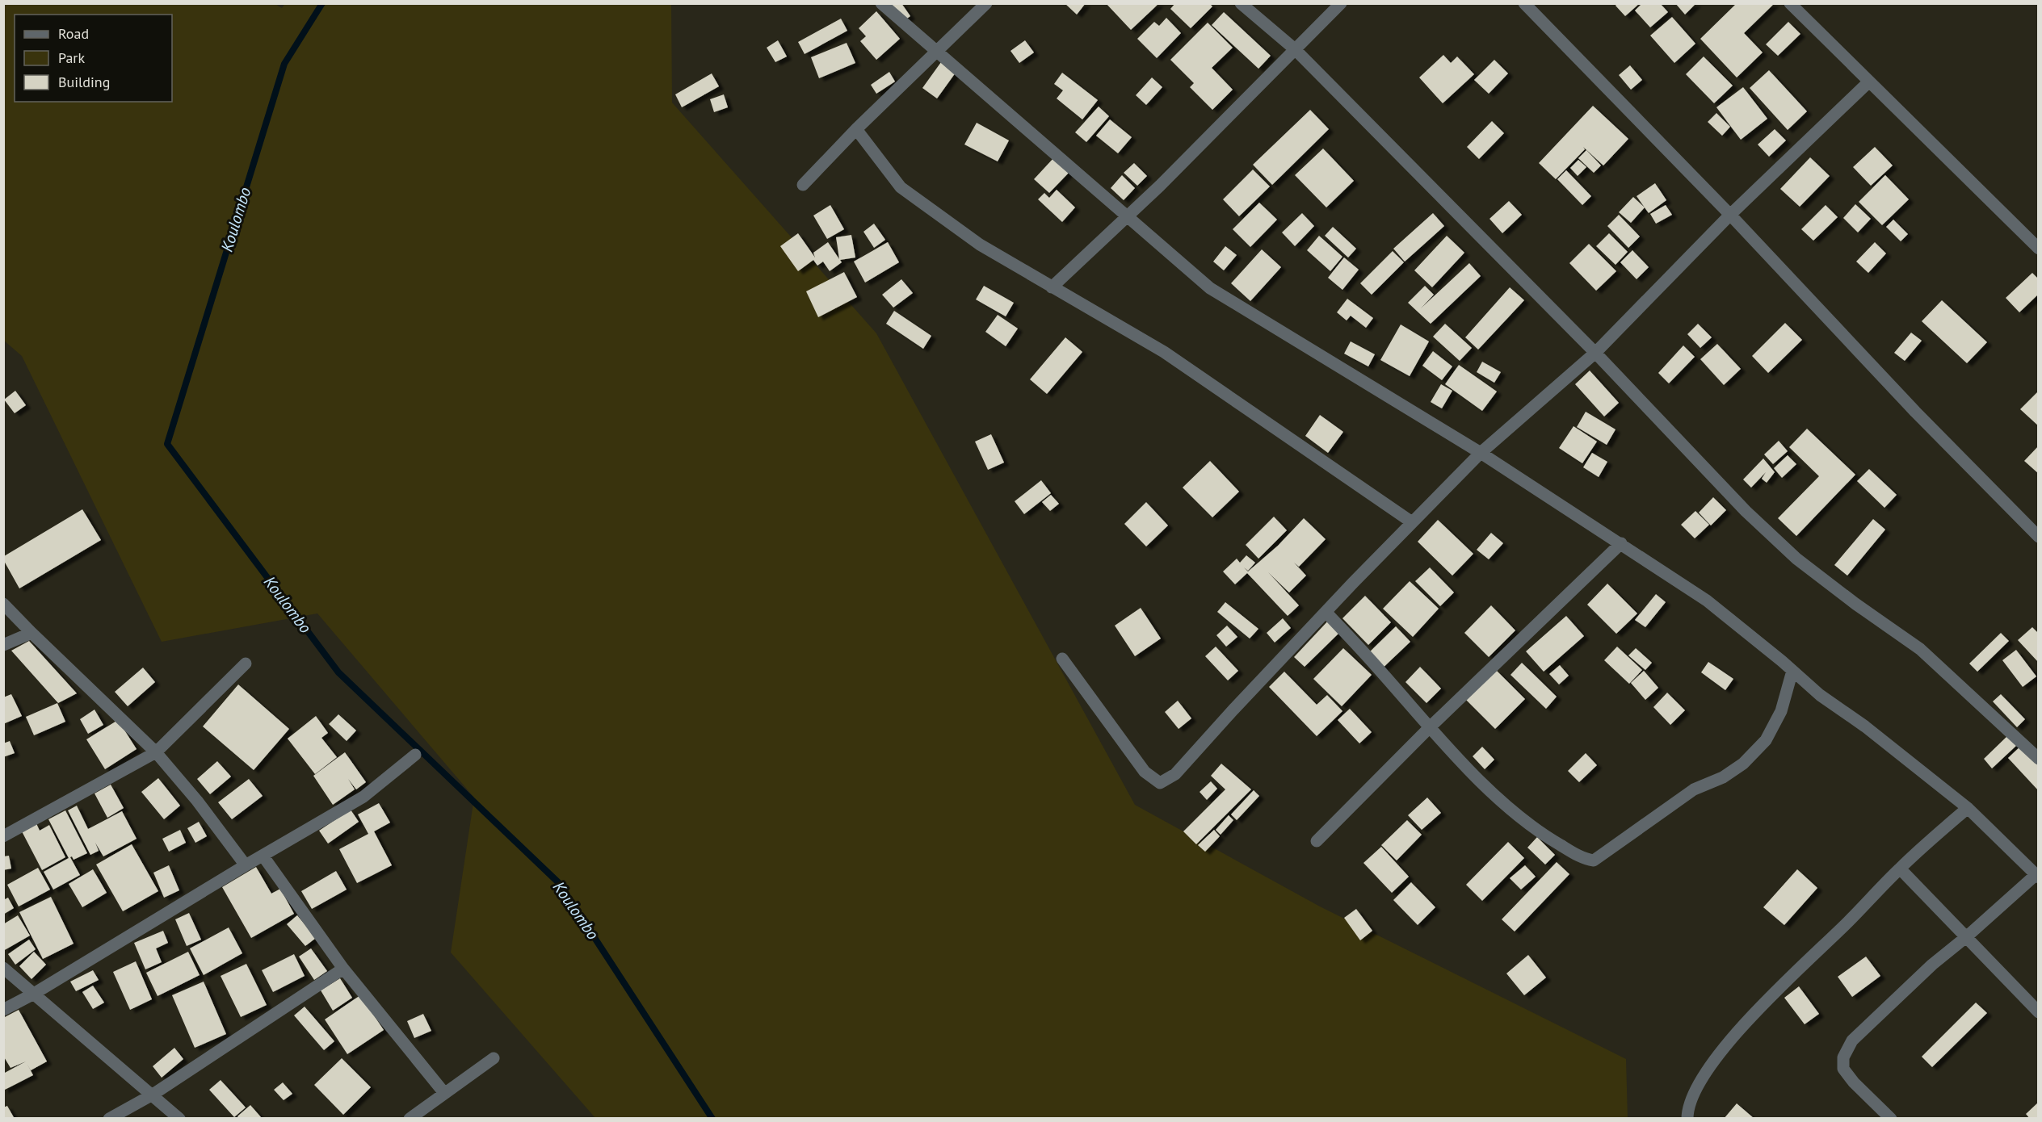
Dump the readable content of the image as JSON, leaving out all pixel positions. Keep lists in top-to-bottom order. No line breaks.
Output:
{"water":["Koulombo"],"legend":["Road","Park","Building"]}
